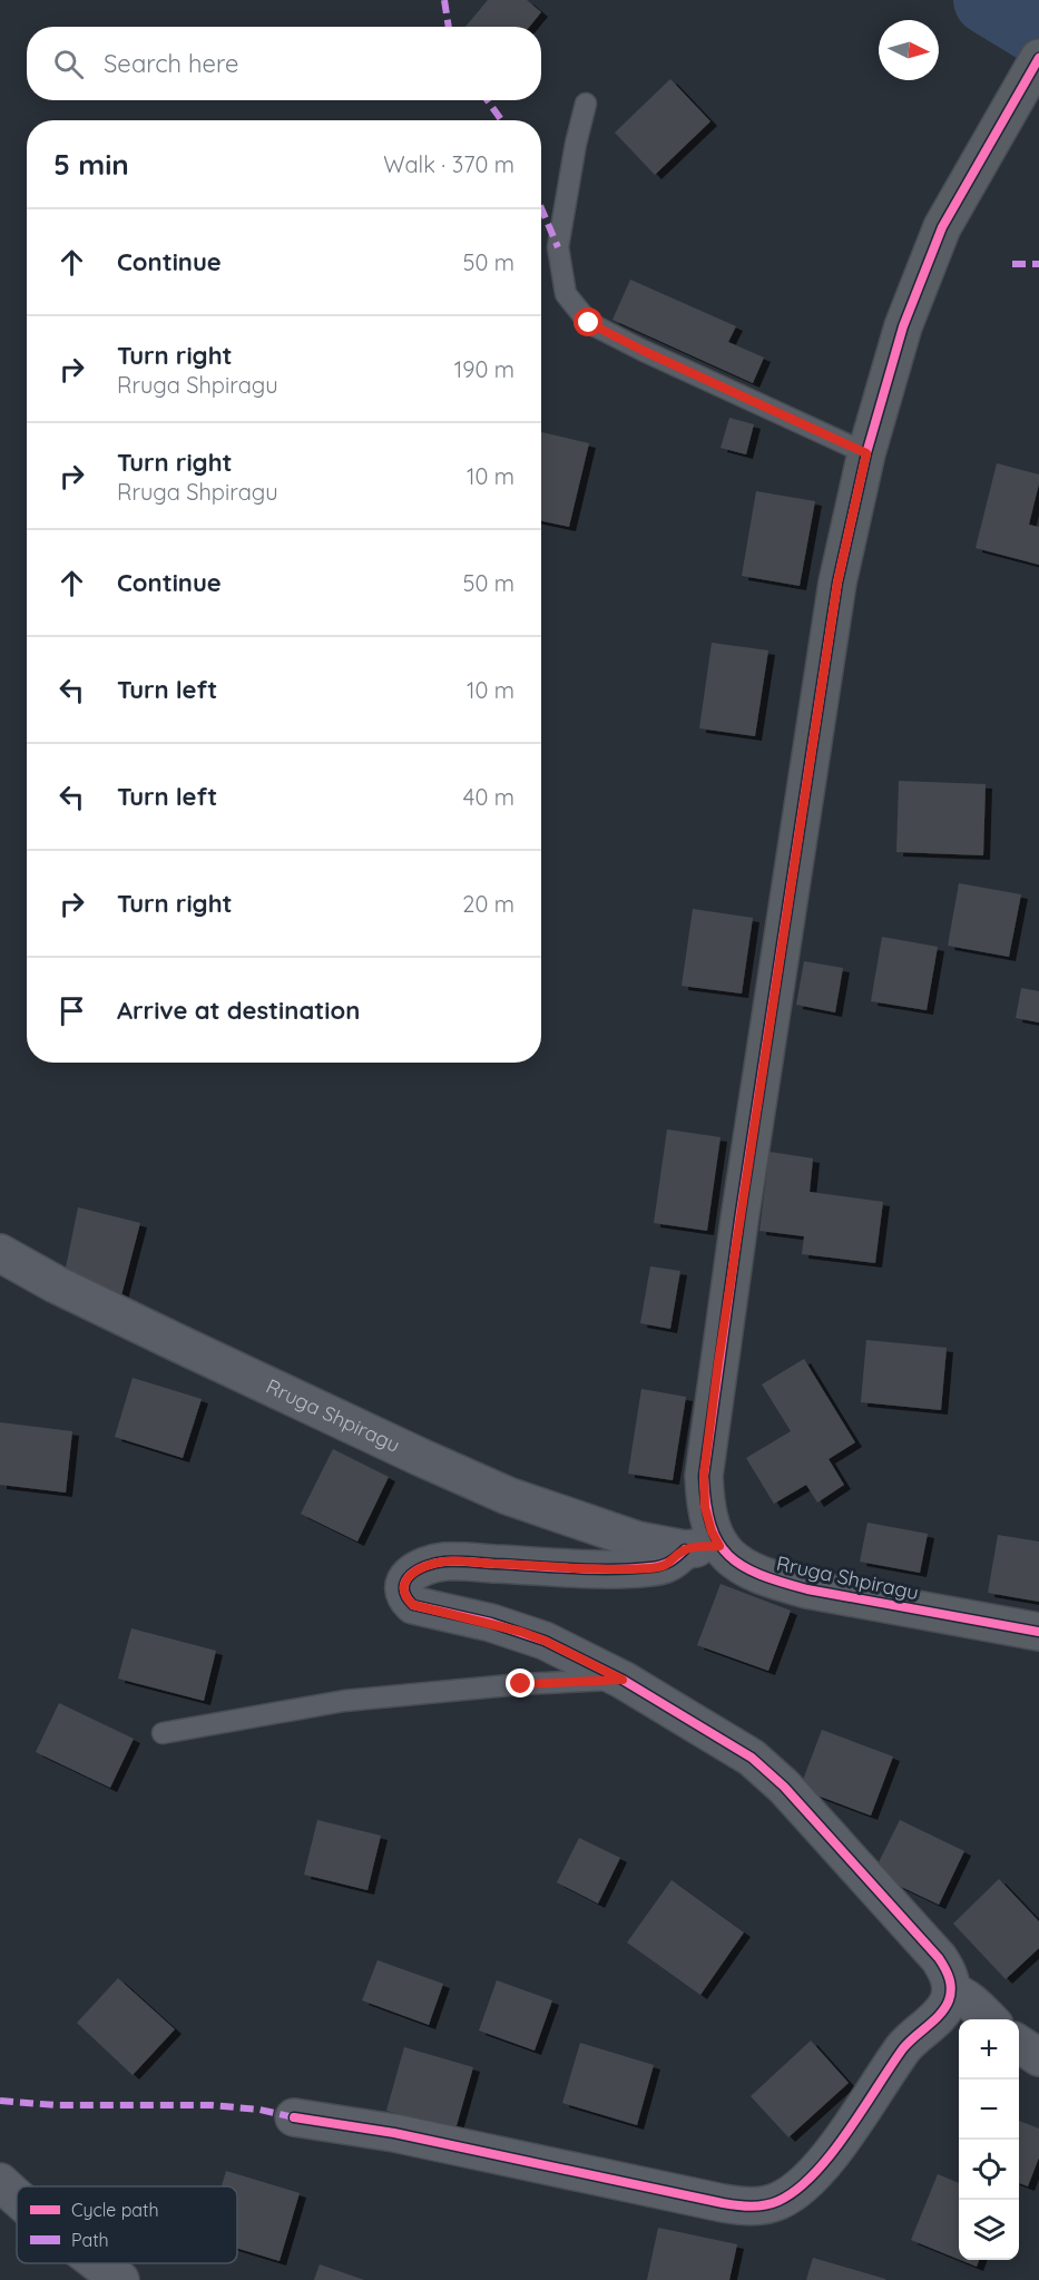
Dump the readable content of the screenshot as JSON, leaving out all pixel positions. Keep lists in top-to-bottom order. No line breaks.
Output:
{"streets":{"street":["Rruga Shpiragu"]},"legend":["Cycle path","Path"],"north":"right","page":{"search":"Search here","heading":["5 min","Walk · 370 m"],"list":[["Continue","50 m"],["Turn right","Rruga Shpiragu","190 m"],["Turn right","Rruga Shpiragu","10 m"],["Continue","50 m"],["Turn left","10 m"],["Turn left","40 m"],["Turn right","20 m"],"Arrive at destination"],"map_buttons":["+","−"]}}
